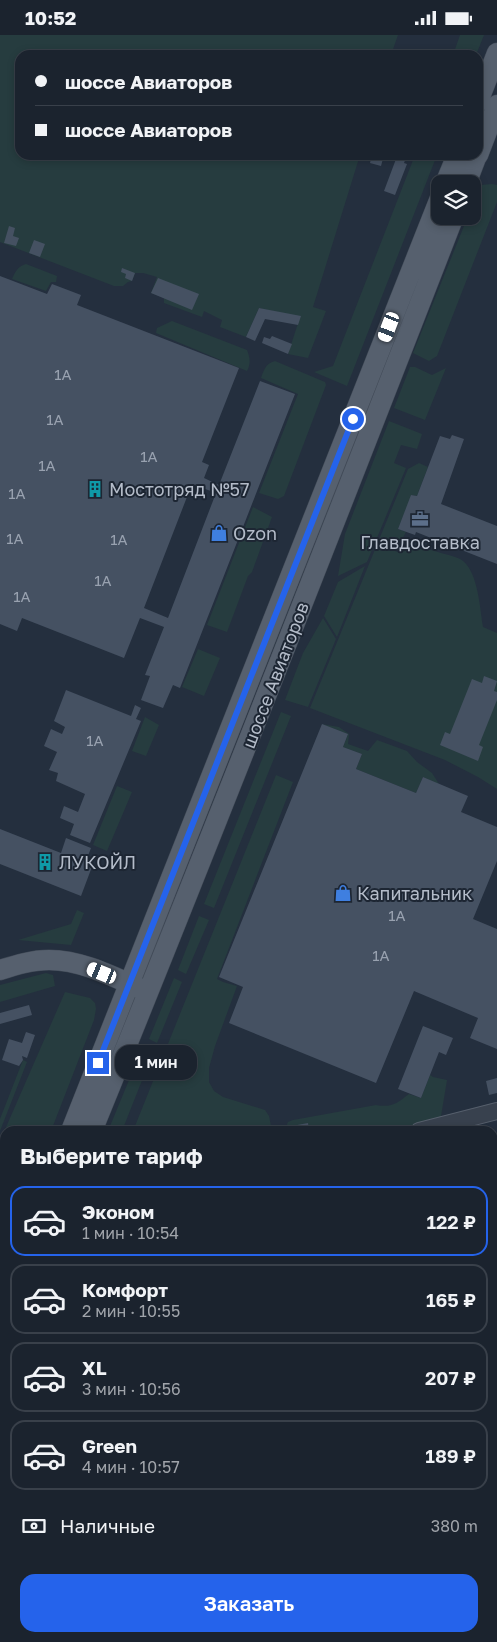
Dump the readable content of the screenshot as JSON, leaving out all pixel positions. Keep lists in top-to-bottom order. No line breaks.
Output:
{"streets":{"main road":["шоссе Авиаторов"]},"places":{"building":["Мостотряд №57","ЛУКОЙЛ"],"office":["Главдоставка"],"shop":["Ozon","Капитальник"]},"house_numbers":["1А","1А","1А","1А","1А","1А","1А","1А","1А","1А","1А","1А"],"page":{"status":"10:52","banner":["шоссе Авиаторов","шоссе Авиаторов"],"bubble":"1 мин","heading":"Выберите тариф","list":[{"name":"Эконом","note":"1 мин · 10:54","value":"122 ₽"},{"name":"Комфорт","note":"2 мин · 10:55","value":"165 ₽"},{"name":"XL","note":"3 мин · 10:56","value":"207 ₽"},{"name":"Green","note":"4 мин · 10:57","value":"189 ₽"}],"pay":["Наличные","380 m"],"buttons":"Заказать"}}
